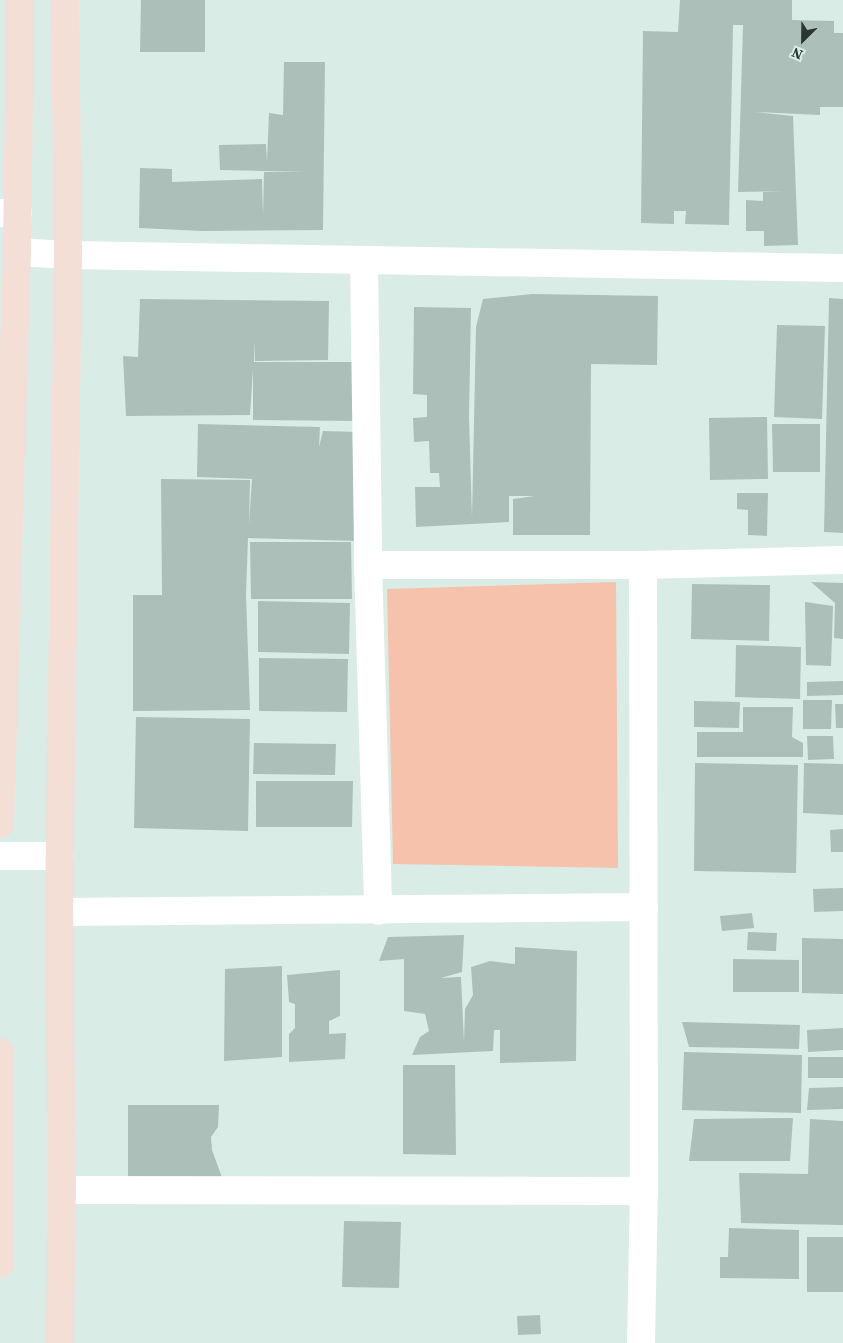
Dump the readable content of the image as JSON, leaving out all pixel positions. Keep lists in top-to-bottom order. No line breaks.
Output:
{"north":"bottom left"}
